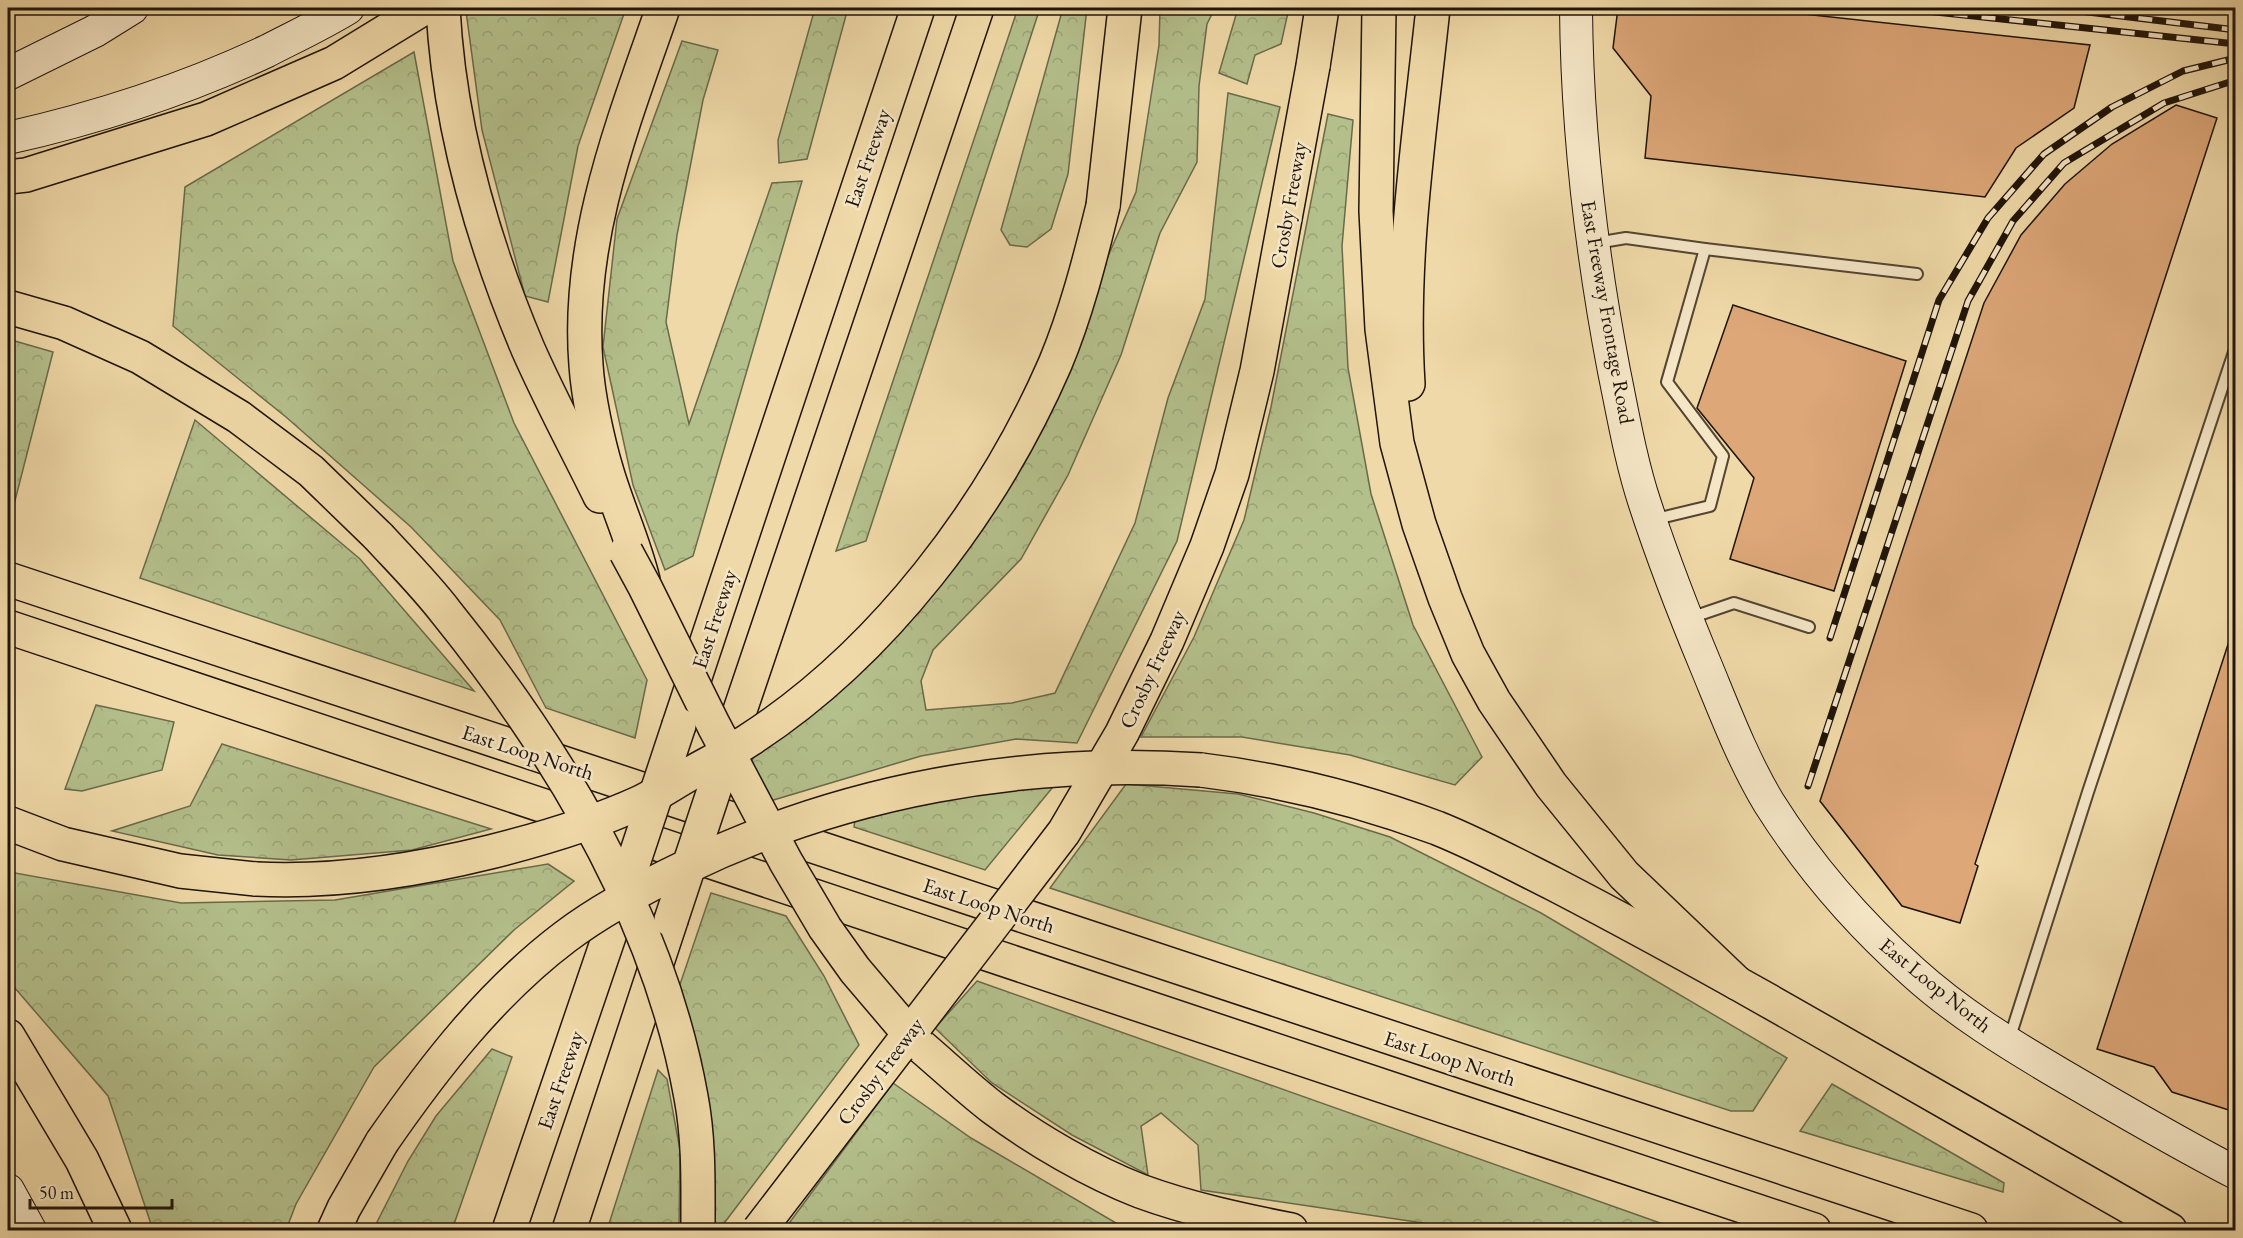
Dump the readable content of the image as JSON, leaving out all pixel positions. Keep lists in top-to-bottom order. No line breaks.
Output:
{"streets":{"highway":["East Freeway","Crosby Freeway","East Loop North"],"main road":["East Freeway Frontage Road"]},"crossings":[["East Freeway Frontage Road","East Loop North"]],"scale_bar":"50 m"}
